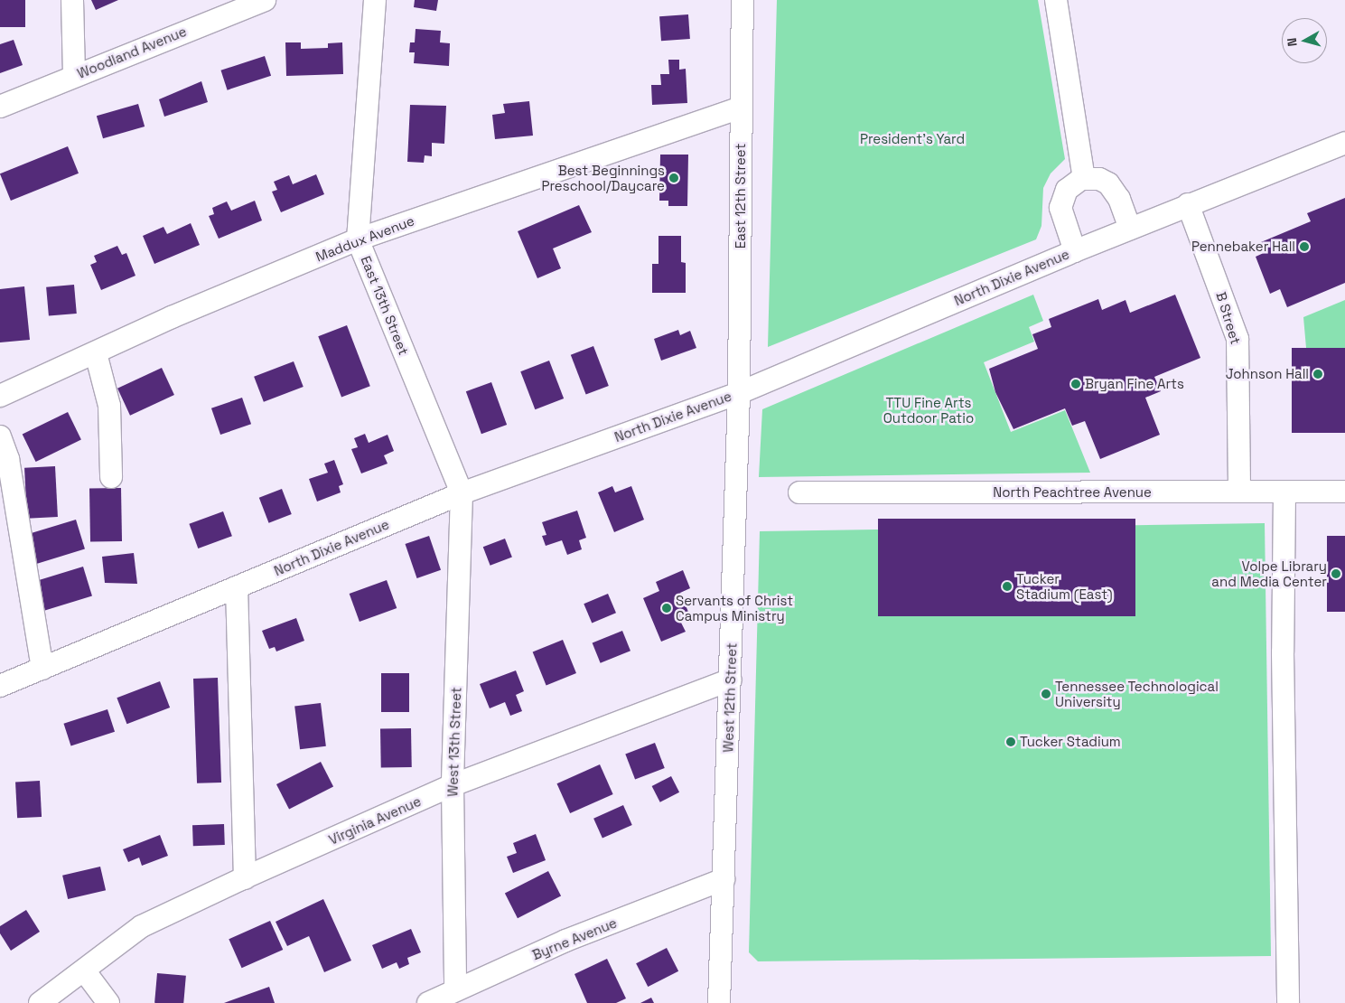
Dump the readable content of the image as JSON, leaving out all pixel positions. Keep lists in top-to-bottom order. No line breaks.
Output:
{"streets":{"street":["Woodland Avenue","East 12th Street","Maddux Avenue","North Dixie Avenue","East 13th Street","B Street","North Peachtree Avenue","West 12th Street","West 13th Street","Virginia Avenue","Byrne Avenue"]},"crossings":[["East 12th Street","Maddux Avenue"],["East 12th Street","North Dixie Avenue"],["East 12th Street","West 12th Street"],["Maddux Avenue","East 13th Street"],["North Dixie Avenue","East 13th Street"],["North Dixie Avenue","B Street"],["North Dixie Avenue","West 12th Street"],["North Dixie Avenue","West 13th Street"],["East 13th Street","West 13th Street"],["B Street","North Peachtree Avenue"],["West 12th Street","Virginia Avenue"],["West 12th Street","Byrne Avenue"],["West 13th Street","Virginia Avenue"],["West 13th Street","Byrne Avenue"]],"parks":["President's Yard","TTU Fine Arts Outdoor Patio"],"places":["Best Beginnings Preschool/Daycare","Pennebaker Hall","Johnson Hall","Bryan Fine Arts","Volpe Library and Media Center","Tucker Stadium (East)","Servants of Christ Campus Ministry","Tennessee Technological University","Tucker Stadium"],"north":"left"}
